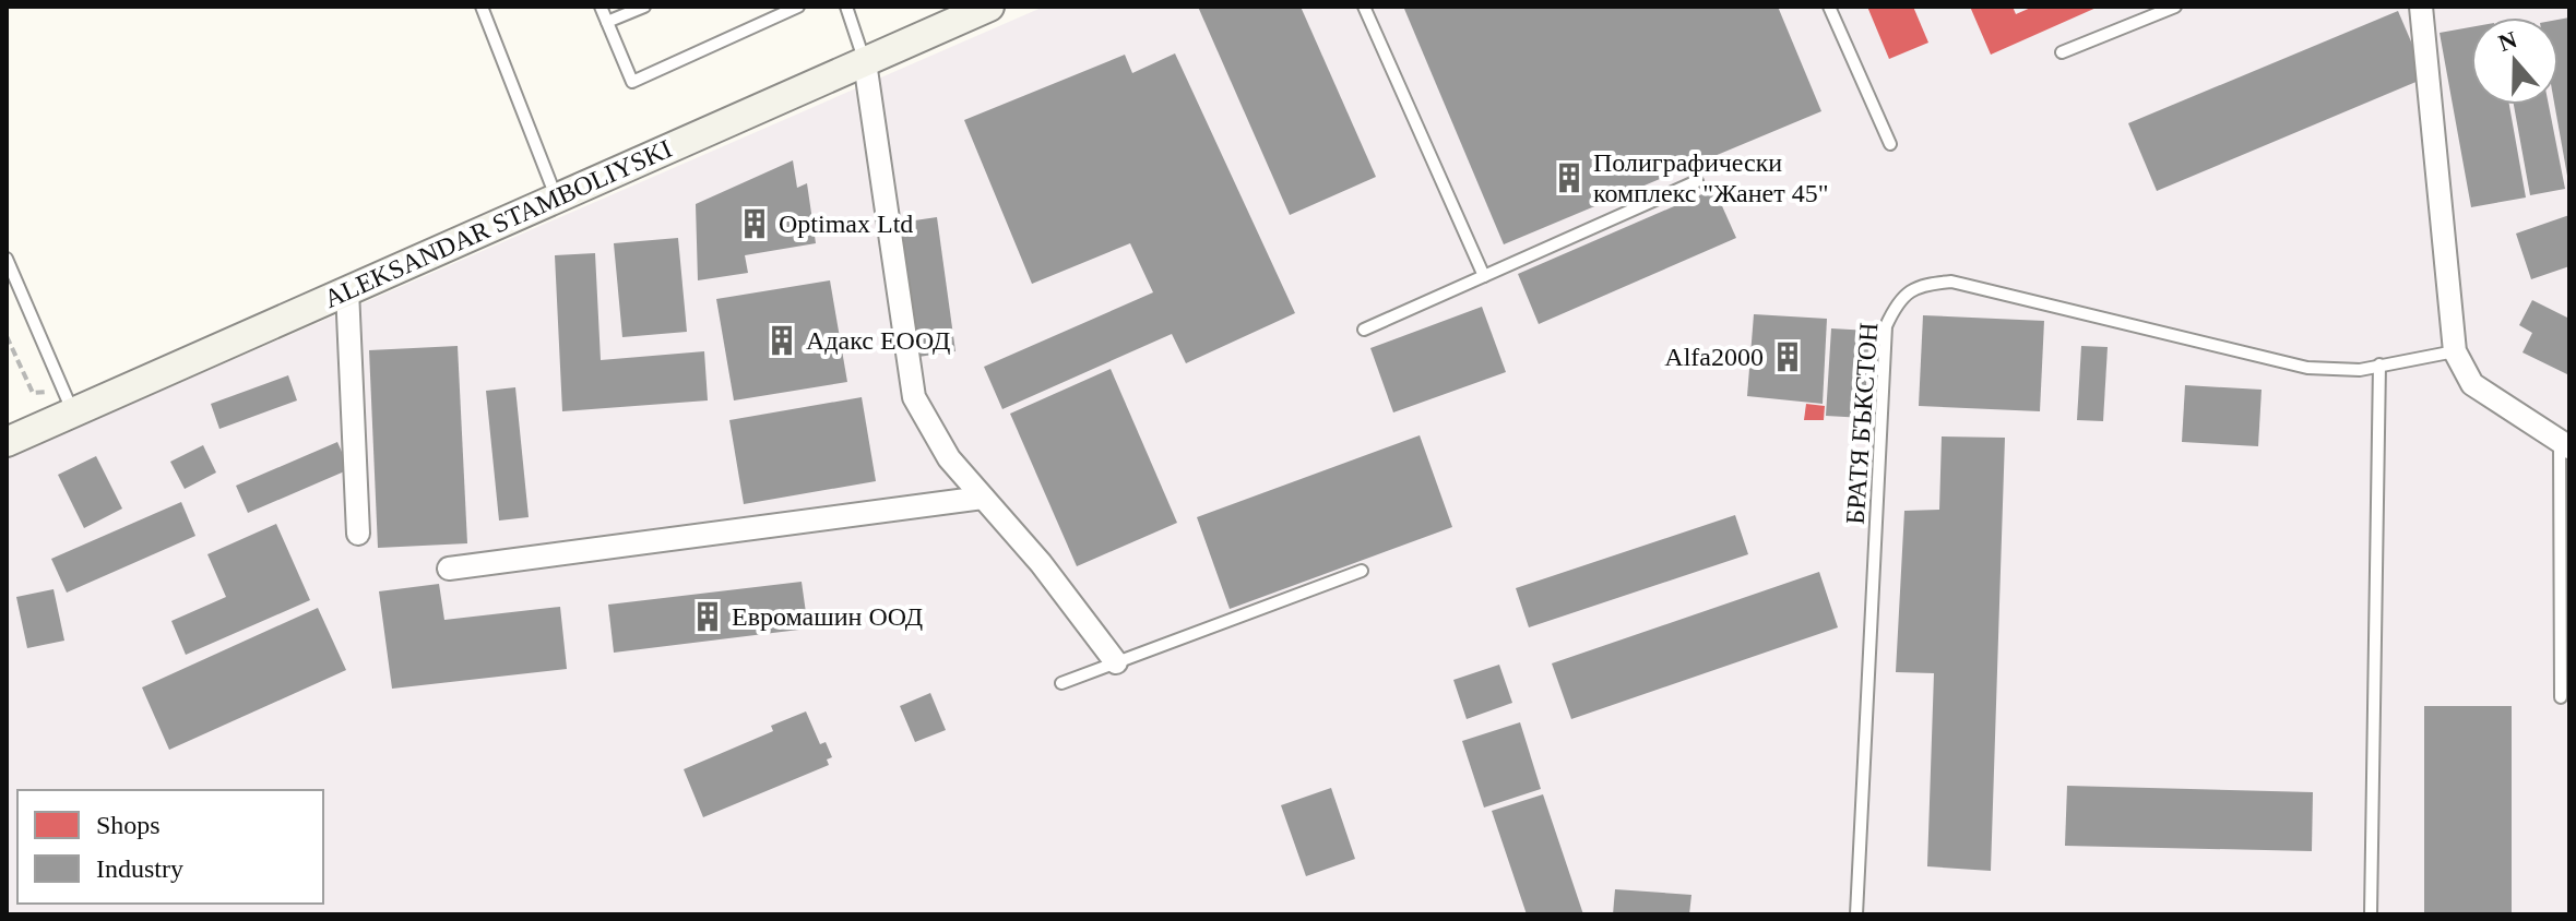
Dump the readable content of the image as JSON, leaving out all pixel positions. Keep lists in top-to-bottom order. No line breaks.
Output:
{"streets":{"street":["ALEKSANDAR STAMBOLIYSKI"],"lane":["БРАТЯ БЪКСТОН"]},"places":{"building":["Полиграфически комплекс \"Жанет 45\"","Optimax Ltd","Адакс ЕООД","Alfa2000","Евромашин ООД"]},"legend":["Shops","Industry"],"north":"top"}
